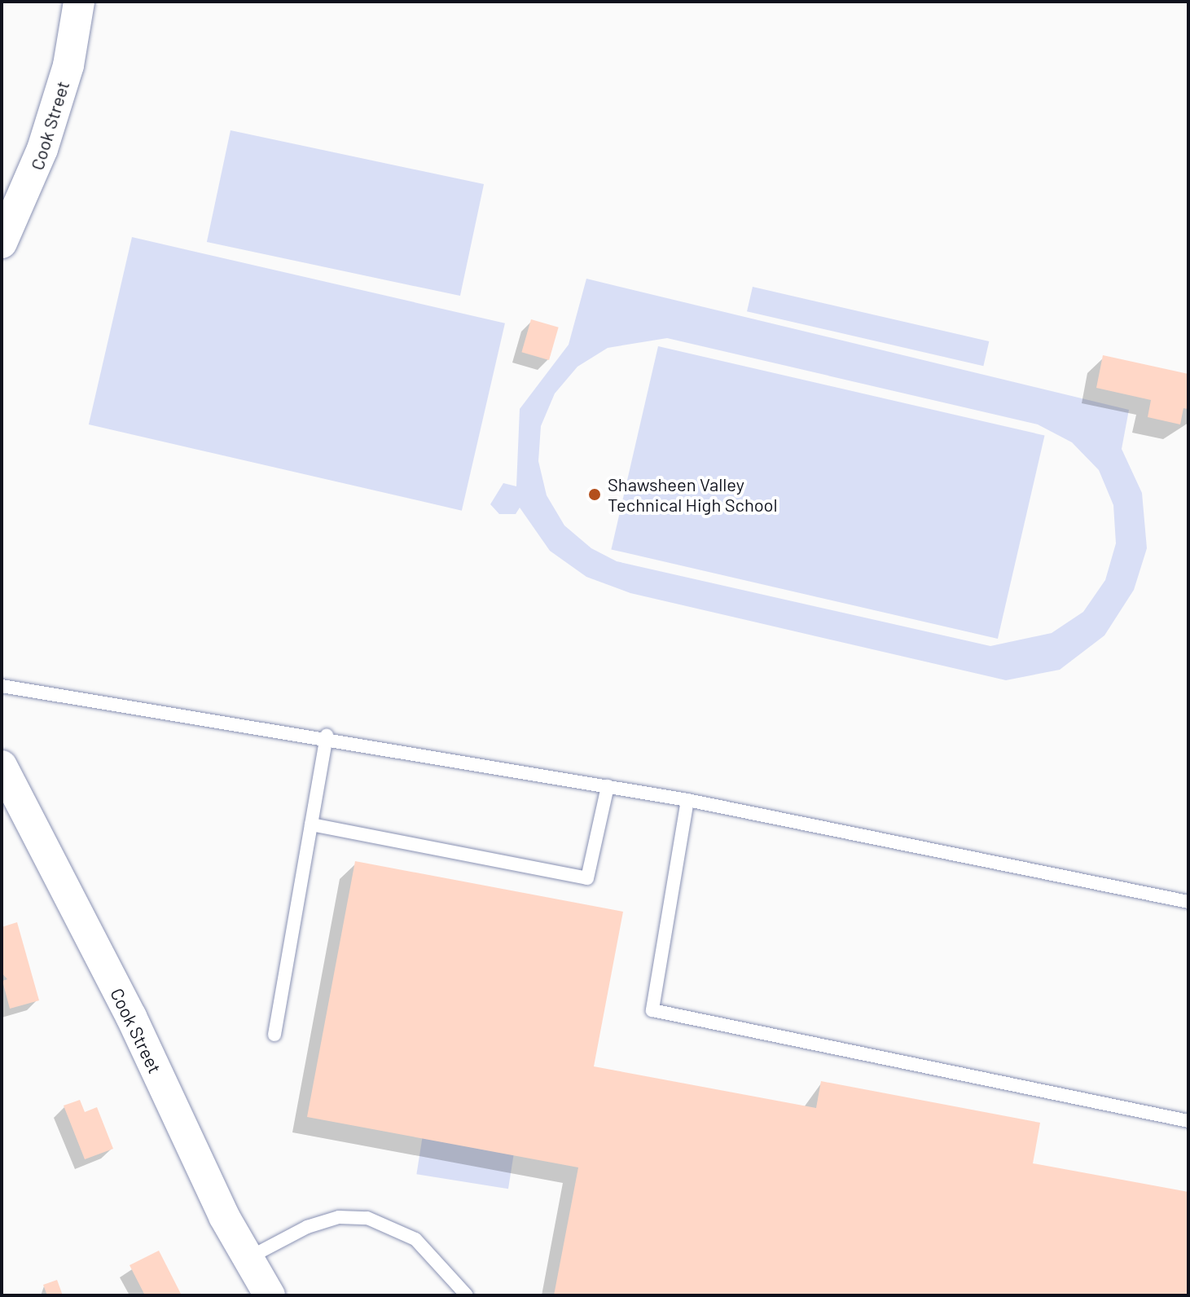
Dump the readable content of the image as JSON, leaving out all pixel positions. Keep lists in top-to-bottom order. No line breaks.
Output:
{"streets":{"street":["Cook Street"]},"places":["Shawsheen Valley Technical High School"]}
